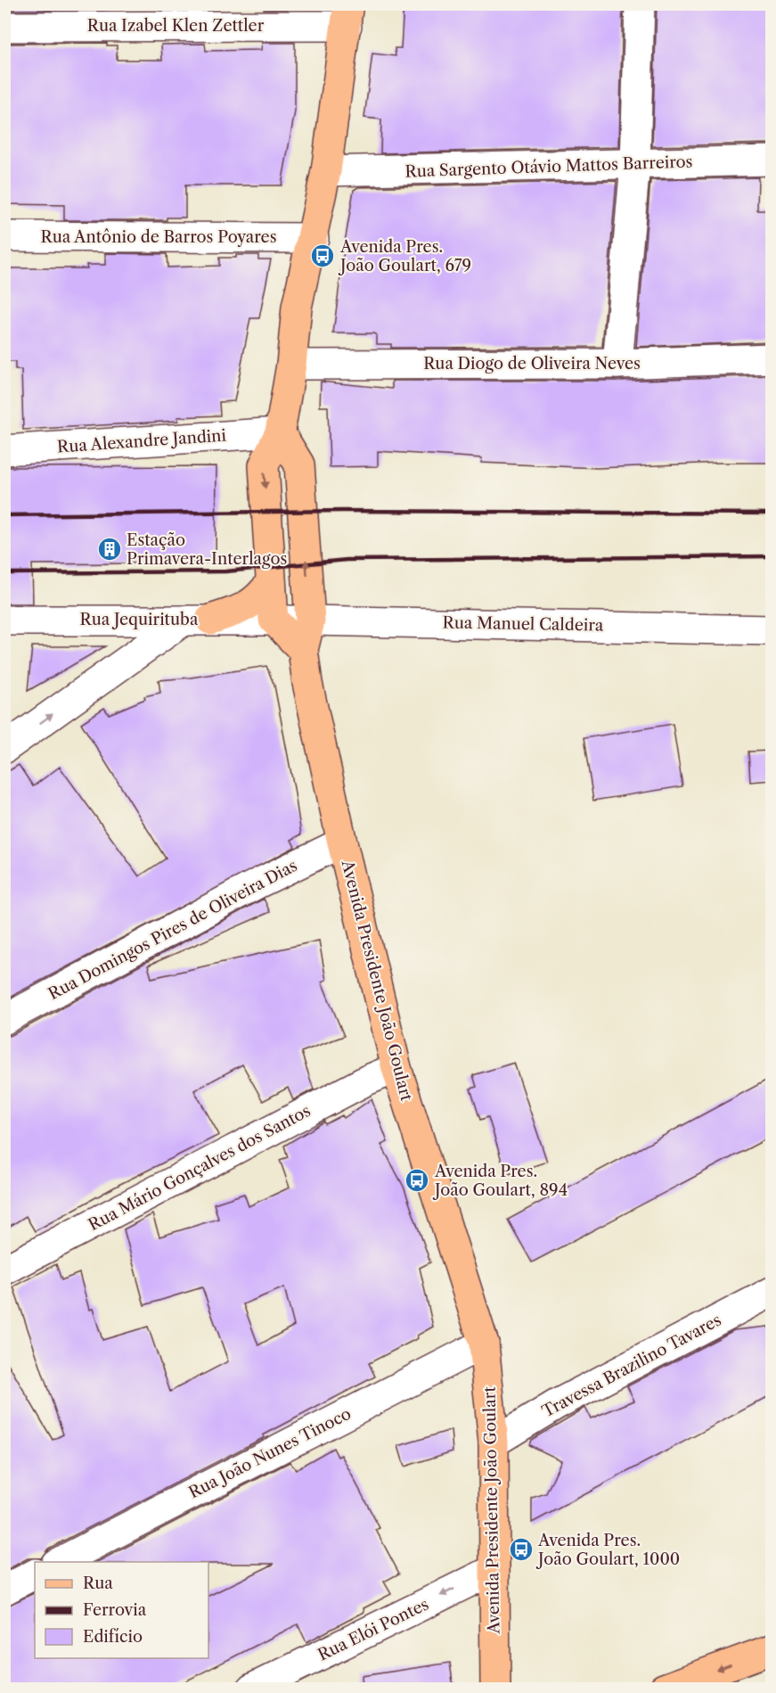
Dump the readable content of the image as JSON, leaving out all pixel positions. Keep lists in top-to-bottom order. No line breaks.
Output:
{"streets":{"main road":["Avenida Presidente João Goulart"],"street":["Rua Izabel Klen Zettler","Rua Sargento Otávio Mattos Barreiros","Rua Antônio de Barros Poyares","Rua Diogo de Oliveira Neves","Rua Alexandre Jandini","Rua Jequirituba","Rua Manuel Caldeira","Rua Domingos Pires de Oliveira Dias","Rua Mário Gonçalves dos Santos","Travessa Brazilino Tavares","Rua João Nunes Tinoco","Rua Elói Pontes"]},"crossings":[["Rua Alexandre Jandini","Avenida Presidente João Goulart"],["Rua Jequirituba","Rua Manuel Caldeira"],["Rua Manuel Caldeira","Avenida Presidente João Goulart"],["Rua Domingos Pires de Oliveira Dias","Avenida Presidente João Goulart"],["Avenida Presidente João Goulart","Rua Mário Gonçalves dos Santos"],["Avenida Presidente João Goulart","Travessa Brazilino Tavares"],["Avenida Presidente João Goulart","Rua João Nunes Tinoco"],["Avenida Presidente João Goulart","Rua Elói Pontes"]],"one_way":["Rua Elói Pontes"],"places":{"bus stop":["Avenida Pres. João Goulart, 679","Avenida Pres. João Goulart, 894","Avenida Pres. João Goulart, 1000"],"building":["Estação Primavera-Interlagos"]},"legend":["Rua","Ferrovia","Edifício"]}
